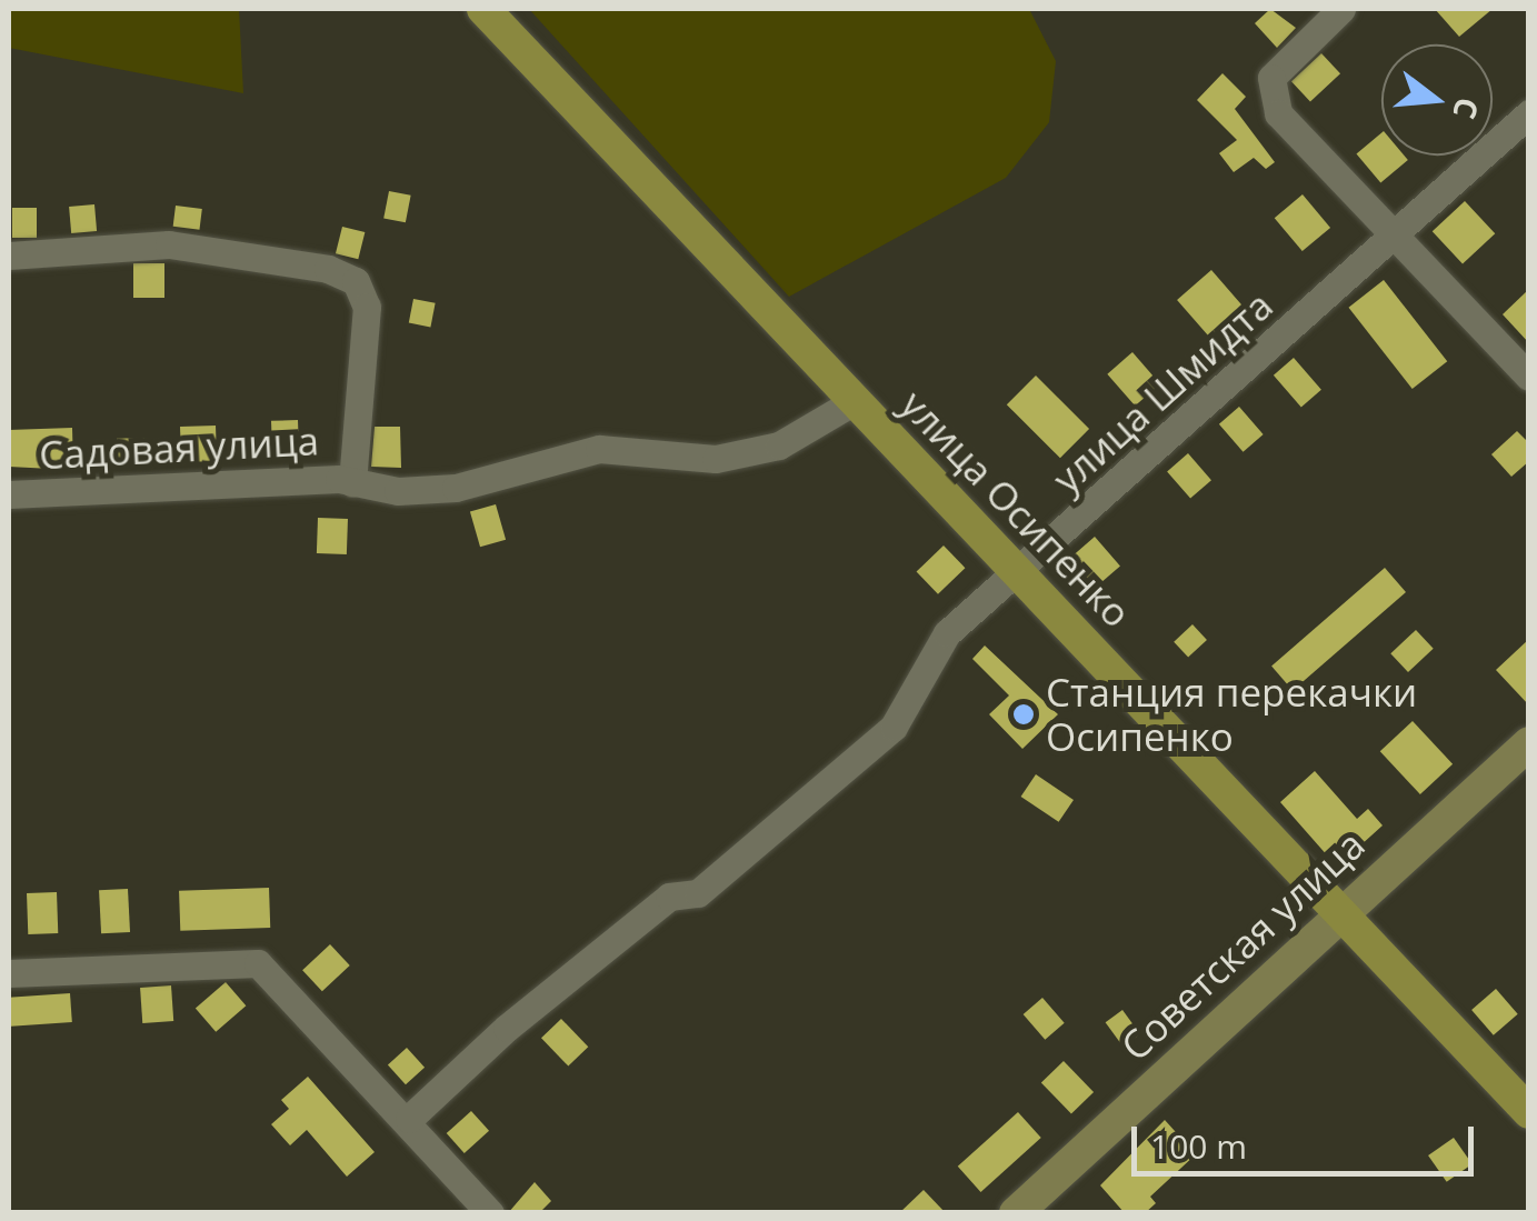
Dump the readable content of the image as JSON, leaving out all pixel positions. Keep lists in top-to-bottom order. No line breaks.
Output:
{"streets":{"main road":["улица Осипенко"],"street":["улица Шмидта","Садовая улица","Советская улица"]},"crossings":[["улица Шмидта","улица Осипенко"],["Садовая улица","улица Осипенко"],["улица Осипенко","Советская улица"]],"places":["Станция перекачки Осипенко"],"scale_bar":"100 m","north":"right"}
